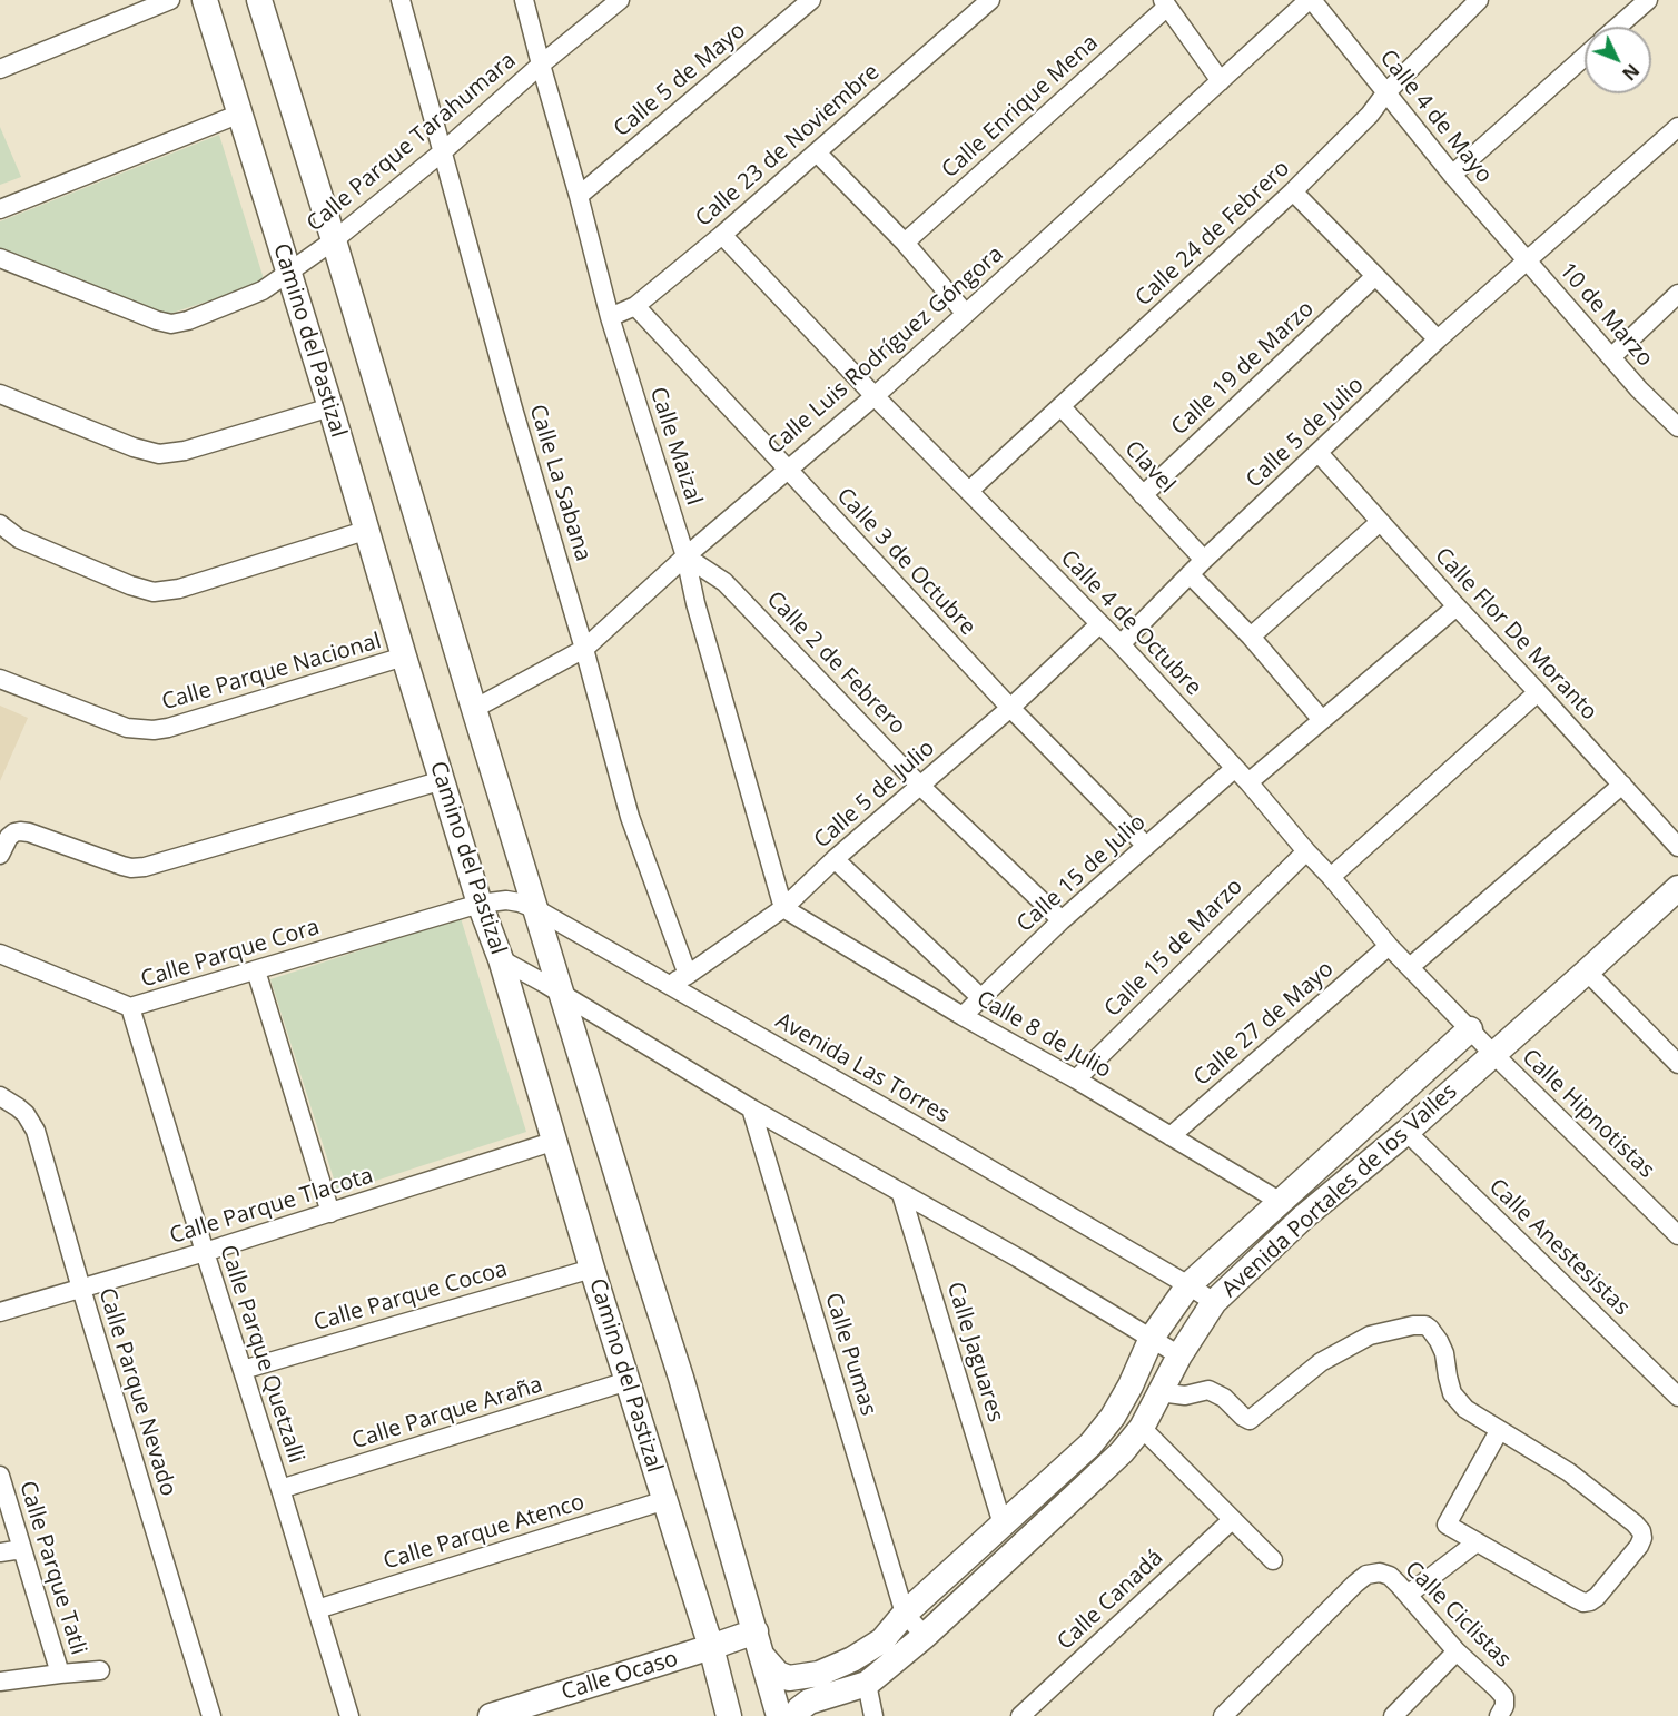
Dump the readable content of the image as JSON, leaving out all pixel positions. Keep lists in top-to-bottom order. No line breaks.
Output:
{"streets":{"street":["Calle 5 de Mayo","Calle Enrique Mena","Calle 4 de Mayo","Calle Parque Tarahumara","Calle 23 de Noviembre","Calle 24 de Febrero","10 de Marzo","Camino del Pastizal","Calle Luis Rodríguez Góngora","Calle 19 de Marzo","Calle 5 de Julio","Calle Maizal","Clavel","Calle La Sabana","Calle 3 de Octubre","Calle 4 de Octubre","Calle Flor De Moranto","Calle 2 de Febrero","Calle Parque Nacional","Calle 15 de Julio","Calle 15 de Marzo","Calle Parque Cora","Calle 27 de Mayo","Calle 8 de Julio","Avenida Las Torres","Calle Hipnotistas","Avenida Portales de los Valles","Calle Parque Tlacota","Calle Anestesistas","Calle Parque Cocoa","Calle Jaguares","Calle Parque Quetzalli","Calle Pumas","Calle Parque Nevado","Calle Parque Araña","Calle Parque Atenco","Calle Parque Tatli","Calle Canadá","Calle Ciclistas","Calle Ocaso"]},"crossings":[["Calle 5 de Mayo","Calle Maizal"],["Calle 4 de Mayo","Calle 24 de Febrero"],["Calle 4 de Mayo","10 de Marzo"],["Calle 4 de Mayo","Calle Luis Rodríguez Góngora"],["Calle 4 de Mayo","Calle 5 de Julio"],["Calle Parque Tarahumara","Camino del Pastizal"],["Calle Parque Tarahumara","Calle Maizal"],["Calle Parque Tarahumara","Calle La Sabana"],["Calle 23 de Noviembre","Calle Maizal"],["Calle 23 de Noviembre","Calle 3 de Octubre"],["Calle 23 de Noviembre","Calle 4 de Octubre"],["Calle 24 de Febrero","Clavel"],["Calle 24 de Febrero","Calle 4 de Octubre"],["10 de Marzo","Calle 5 de Julio"],["Camino del Pastizal","Calle Parque Nacional"],["Camino del Pastizal","Calle Parque Cora"],["Camino del Pastizal","Avenida Las Torres"],["Camino del Pastizal","Calle Parque Tlacota"],["Camino del Pastizal","Calle Parque Cocoa"],["Camino del Pastizal","Calle Parque Araña"],["Camino del Pastizal","Calle Parque Atenco"],["Camino del Pastizal","Calle Ocaso"],["Calle Luis Rodríguez Góngora","Calle Maizal"],["Calle Luis Rodríguez Góngora","Calle La Sabana"],["Calle Luis Rodríguez Góngora","Calle 3 de Octubre"],["Calle Luis Rodríguez Góngora","Calle 4 de Octubre"],["Calle Luis Rodríguez Góngora","Calle 2 de Febrero"],["Calle 19 de Marzo","Clavel"],["Calle 5 de Julio","Calle Maizal"],["Calle 5 de Julio","Clavel"],["Calle 5 de Julio","Calle La Sabana"],["Calle 5 de Julio","Calle 3 de Octubre"],["Calle 5 de Julio","Calle 4 de Octubre"],["Calle 5 de Julio","Calle Flor De Moranto"],["Calle 5 de Julio","Calle 2 de Febrero"],["Calle 5 de Julio","Calle 8 de Julio"],["Calle 5 de Julio","Avenida Las Torres"],["Calle Maizal","Calle 2 de Febrero"],["Calle Maizal","Calle 8 de Julio"],["Calle 3 de Octubre","Calle 15 de Julio"],["Calle 4 de Octubre","Calle 15 de Julio"],["Calle 4 de Octubre","Calle 15 de Marzo"],["Calle 4 de Octubre","Calle 27 de Mayo"],["Calle 4 de Octubre","Calle Hipnotistas"],["Calle 4 de Octubre","Avenida Portales de los Valles"],["Calle 2 de Febrero","Calle 15 de Julio"],["Calle 15 de Julio","Calle 8 de Julio"],["Calle 15 de Marzo","Calle 8 de Julio"],["Calle Parque Cora","Avenida Las Torres"],["Calle Parque Cora","Calle Parque Quetzalli"],["Calle 27 de Mayo","Calle 8 de Julio"],["Calle 8 de Julio","Avenida Portales de los Valles"],["Avenida Las Torres","Avenida Portales de los Valles"],["Calle Hipnotistas","Avenida Portales de los Valles"],["Avenida Portales de los Valles","Calle Anestesistas"],["Avenida Portales de los Valles","Calle Jaguares"],["Avenida Portales de los Valles","Calle Pumas"],["Avenida Portales de los Valles","Calle Ocaso"],["Calle Parque Tlacota","Calle Parque Quetzalli"],["Calle Parque Tlacota","Calle Parque Nevado"],["Calle Parque Cocoa","Calle Parque Quetzalli"],["Calle Parque Quetzalli","Calle Parque Araña"],["Calle Parque Quetzalli","Calle Parque Atenco"]],"north":"bottom right"}
